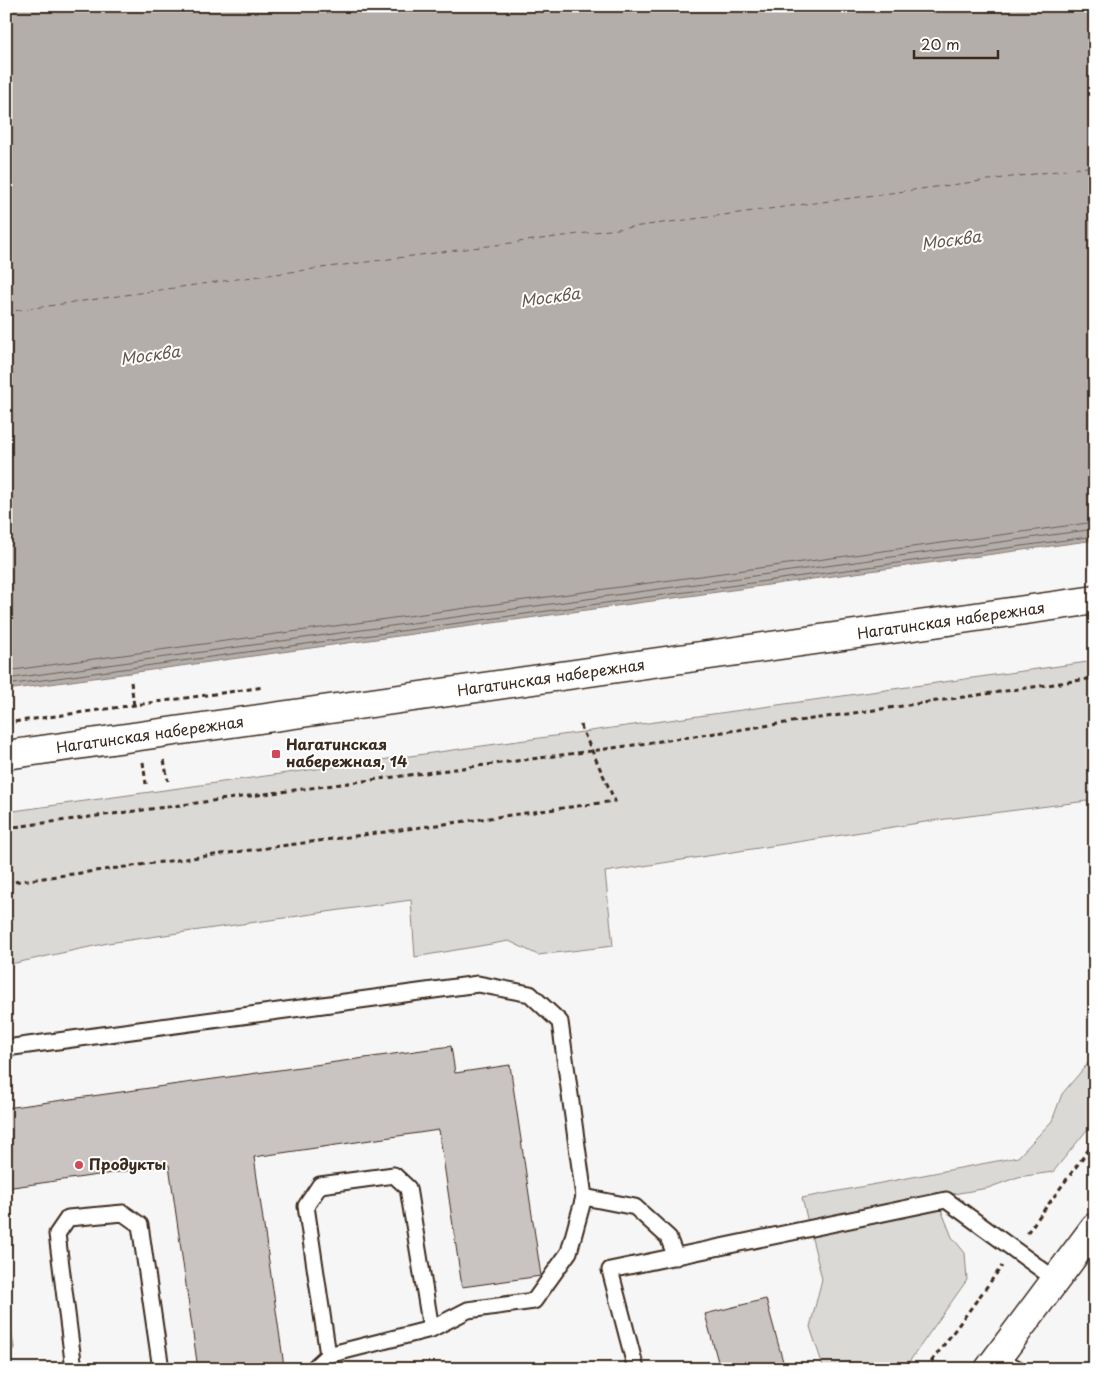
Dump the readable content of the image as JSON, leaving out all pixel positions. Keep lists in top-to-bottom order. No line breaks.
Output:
{"streets":{"main road":["Нагатинская набережная"]},"water":["Москва"],"places":{"transit":["Нагатинская набережная, 14"],"other":["Продукты"]},"scale_bar":"20 m"}
